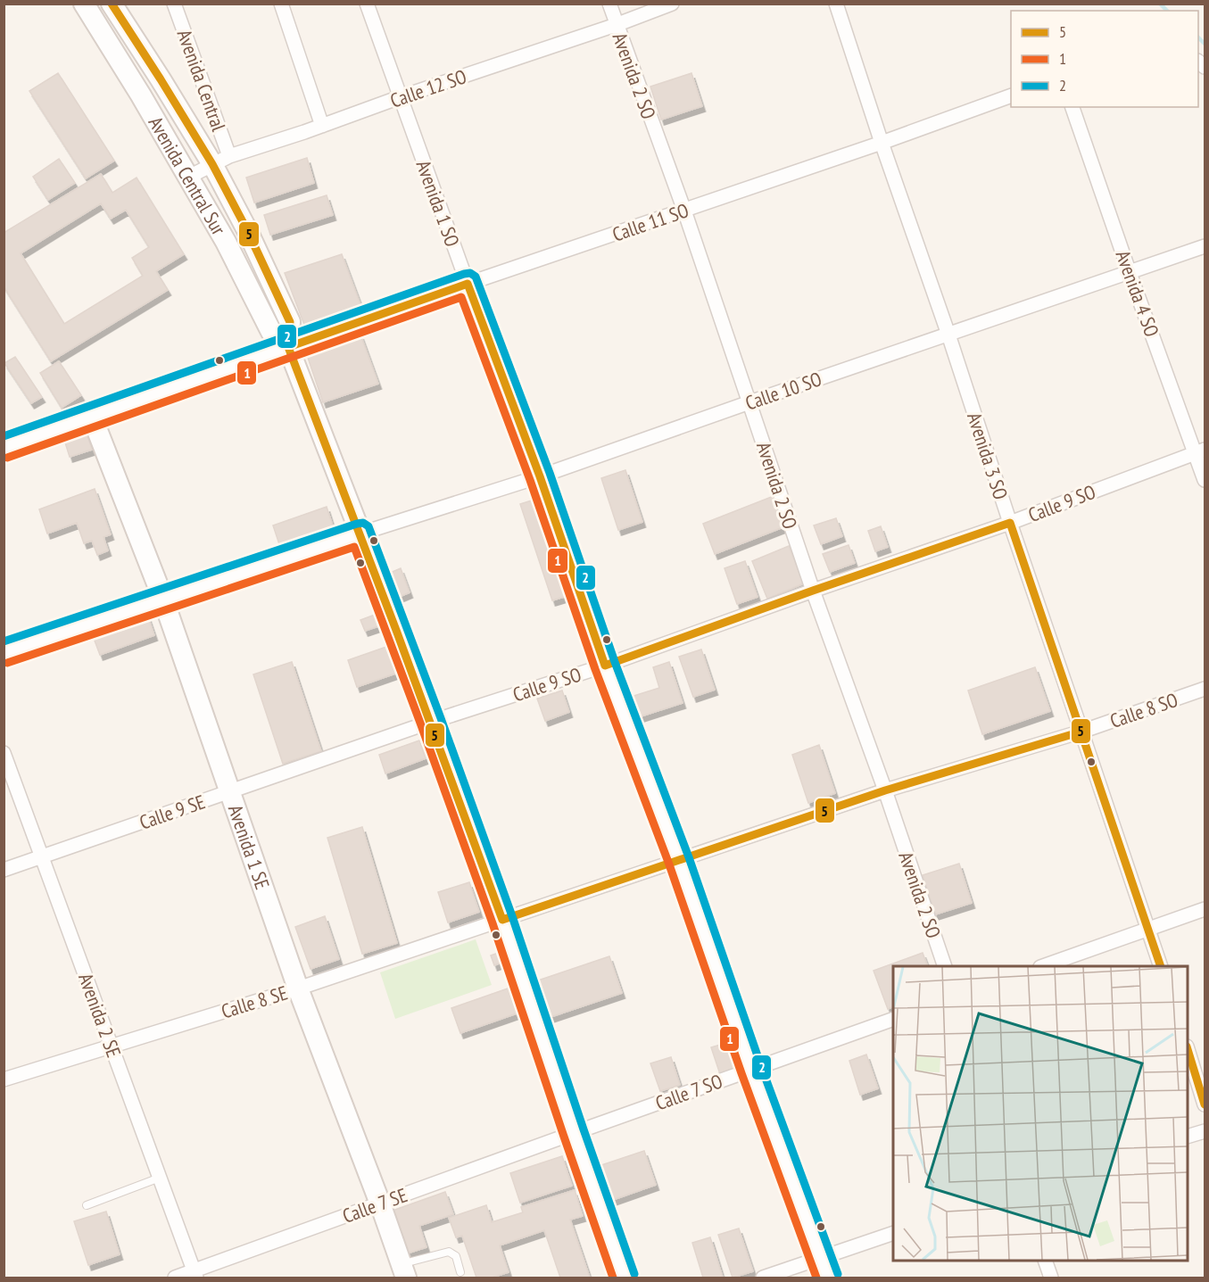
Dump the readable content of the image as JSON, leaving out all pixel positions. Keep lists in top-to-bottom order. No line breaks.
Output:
{"streets":{"street":["Avenida 2 SO","Avenida Central","Calle 12 SO","Avenida Central Sur","Avenida 1 SO","Calle 11 SO","Avenida 4 SO","Calle 10 SO","Avenida 3 SO","Calle 9 SO","Calle 8 SO","Calle 9 SE","Avenida 1 SE","Calle 8 SE","Avenida 2 SE","Calle 7 SO","Calle 7 SE"]},"crossings":[["Avenida 2 SO","Calle 12 SO"],["Avenida 2 SO","Calle 11 SO"],["Avenida 2 SO","Calle 10 SO"],["Avenida 2 SO","Calle 9 SO"],["Avenida 2 SO","Calle 8 SO"],["Avenida Central","Calle 12 SO"],["Avenida Central","Avenida Central Sur"],["Calle 12 SO","Avenida Central Sur"],["Calle 12 SO","Avenida 1 SO"],["Avenida Central Sur","Calle 11 SO"],["Avenida Central Sur","Calle 10 SO"],["Avenida Central Sur","Calle 9 SO"],["Avenida Central Sur","Calle 8 SO"],["Avenida Central Sur","Calle 9 SE"],["Avenida Central Sur","Calle 8 SE"],["Avenida Central Sur","Calle 7 SO"],["Avenida Central Sur","Calle 7 SE"],["Avenida 1 SO","Calle 11 SO"],["Avenida 1 SO","Calle 10 SO"],["Avenida 1 SO","Calle 9 SO"],["Avenida 1 SO","Calle 8 SO"],["Avenida 1 SO","Calle 7 SO"],["Calle 11 SO","Avenida 3 SO"],["Avenida 4 SO","Calle 10 SO"],["Avenida 4 SO","Calle 9 SO"],["Calle 10 SO","Avenida 3 SO"],["Calle 10 SO","Avenida 1 SE"],["Avenida 3 SO","Calle 9 SO"],["Avenida 3 SO","Calle 8 SO"],["Calle 9 SO","Calle 9 SE"],["Calle 8 SO","Calle 8 SE"],["Calle 9 SE","Avenida 1 SE"],["Calle 9 SE","Avenida 2 SE"],["Avenida 1 SE","Calle 8 SE"],["Avenida 1 SE","Calle 7 SE"],["Calle 8 SE","Avenida 2 SE"],["Avenida 2 SE","Calle 7 SE"],["Calle 7 SO","Calle 7 SE"]],"lines":["transit line 5","transit line 2","transit line 1"],"legend":["5","1","2"]}
